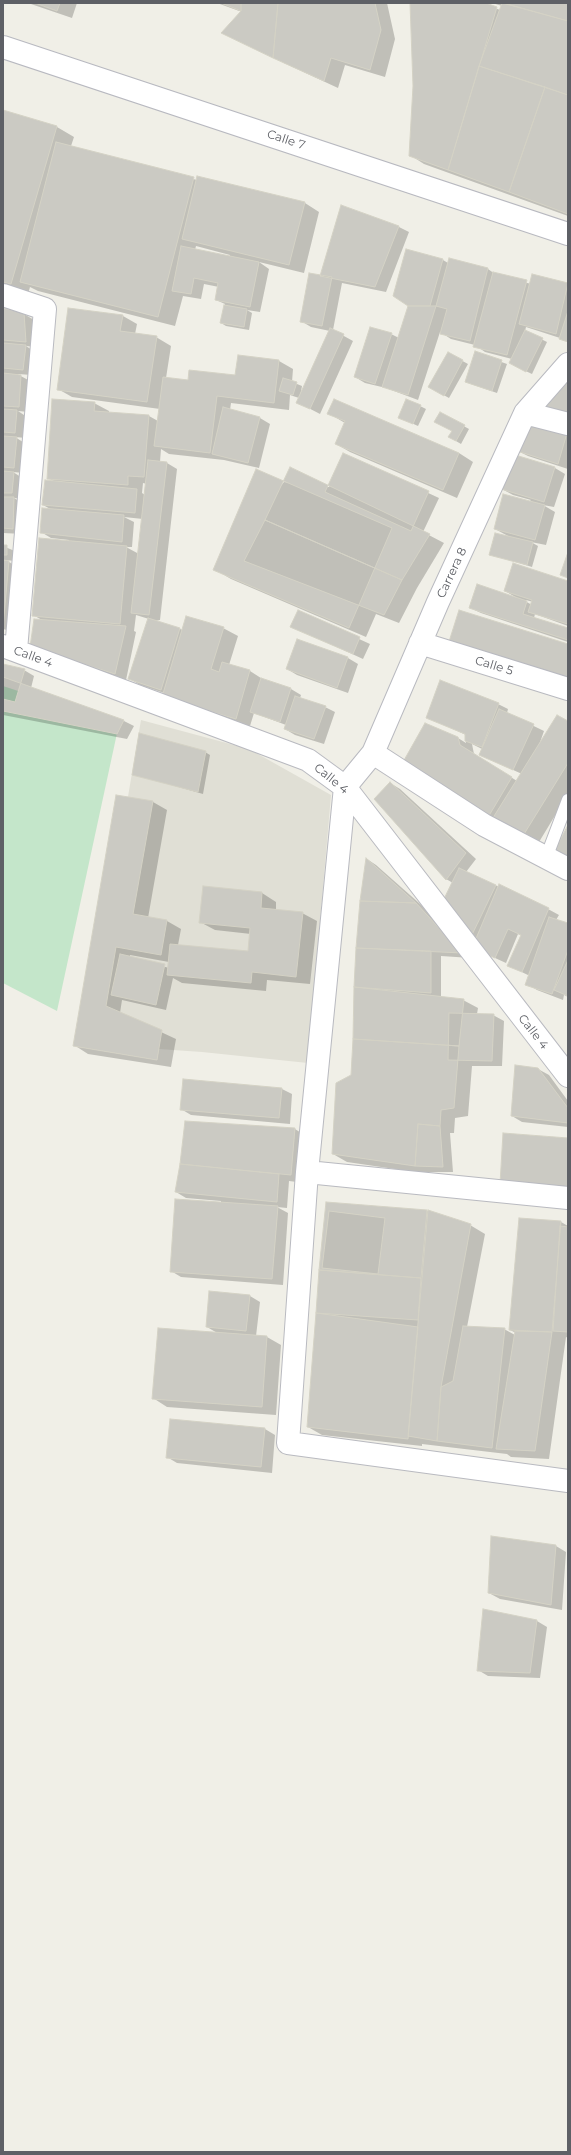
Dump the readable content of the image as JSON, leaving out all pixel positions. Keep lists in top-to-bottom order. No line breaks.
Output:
{"streets":{"street":["Calle 7","Carrera 8","Calle 4","Calle 5"]},"crossings":[["Carrera 8","Calle 4"],["Carrera 8","Calle 5"]]}
